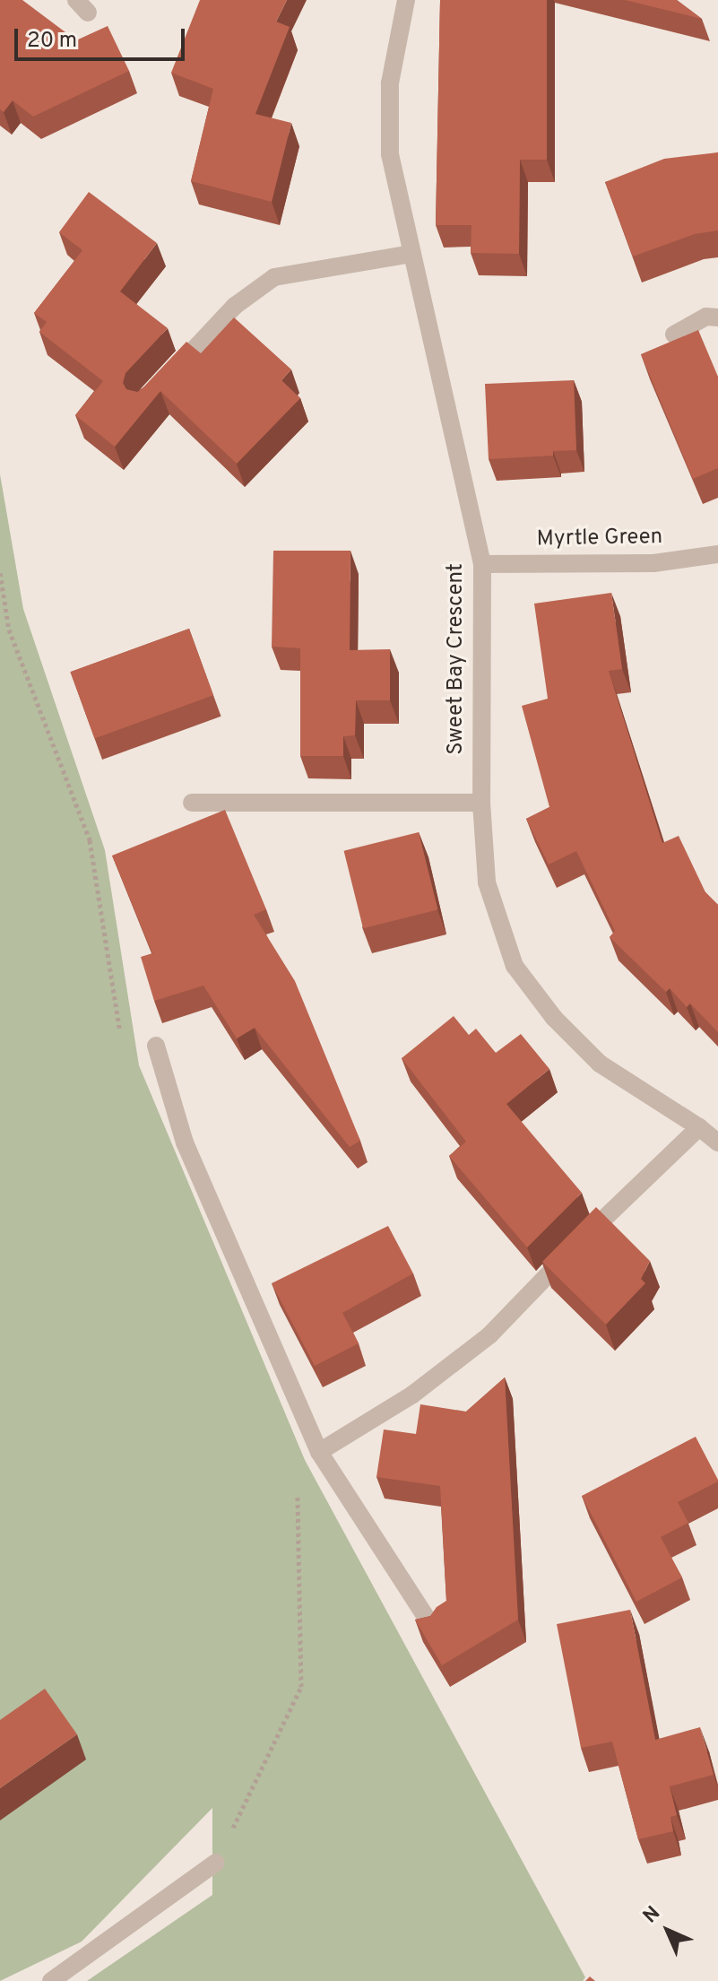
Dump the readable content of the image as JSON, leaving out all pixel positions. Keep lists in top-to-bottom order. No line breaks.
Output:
{"streets":{"street":["Myrtle Green","Sweet Bay Crescent"]},"crossings":[["Myrtle Green","Sweet Bay Crescent"]],"scale_bar":"20 m","north":"top left"}
